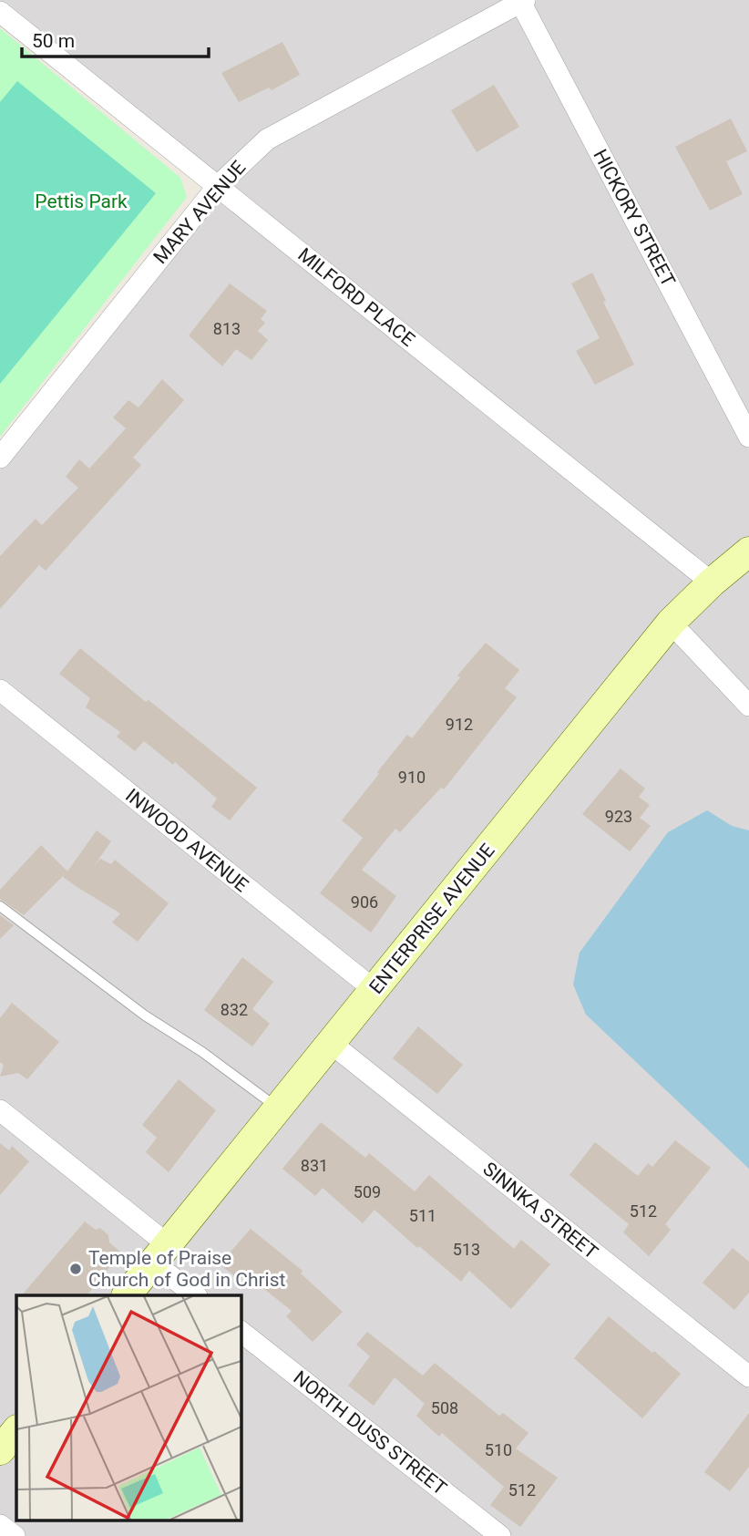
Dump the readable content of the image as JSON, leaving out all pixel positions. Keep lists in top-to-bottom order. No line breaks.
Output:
{"streets":{"street":["MARY AVENUE","HICKORY STREET","MILFORD PLACE","INWOOD AVENUE","ENTERPRISE AVENUE","SINNKA STREET","NORTH DUSS STREET"]},"crossings":[["MARY AVENUE","HICKORY STREET"],["MARY AVENUE","MILFORD PLACE"],["MILFORD PLACE","ENTERPRISE AVENUE"],["INWOOD AVENUE","ENTERPRISE AVENUE"],["ENTERPRISE AVENUE","SINNKA STREET"]],"parks":["Pettis Park"],"places":["Temple of Praise Church of God in Christ"],"house_numbers":["813","912","910","923","906","832","831","509","512","511","513","508","510","512"],"scale_bar":"50 m"}
